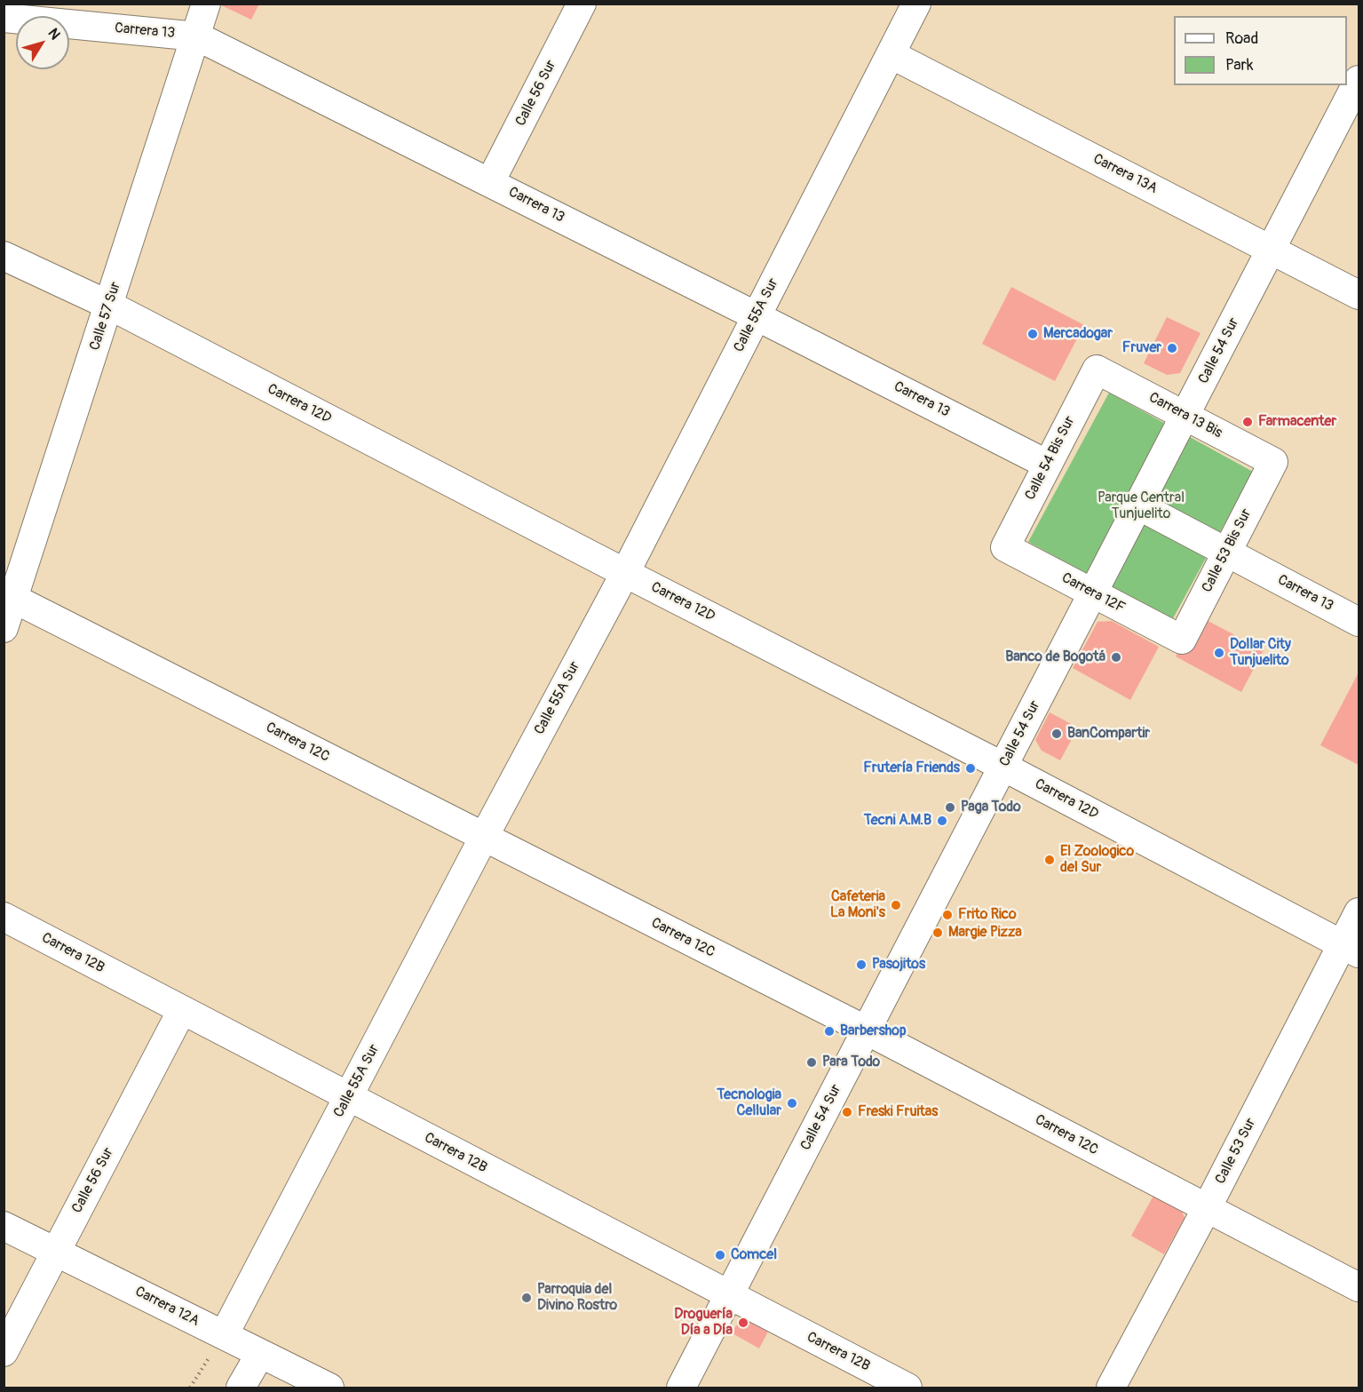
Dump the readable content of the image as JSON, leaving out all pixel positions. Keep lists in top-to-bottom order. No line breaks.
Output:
{"streets":{"street":["Carrera 13","Calle 56 Sur","Carrera 13A","Calle 55A Sur","Calle 57 Sur","Calle 54 Sur","Carrera 12D","Carrera 13 Bis","Calle 54 Bis Sur","Calle 53 Bis Sur","Carrera 12F","Carrera 12C","Carrera 12B","Calle 53 Sur","Carrera 12A"]},"crossings":[["Carrera 13","Calle 56 Sur"],["Carrera 13","Calle 55A Sur"],["Carrera 13","Calle 57 Sur"],["Carrera 13","Calle 54 Sur"],["Carrera 13","Calle 54 Bis Sur"],["Carrera 13","Calle 53 Bis Sur"],["Calle 56 Sur","Carrera 12B"],["Calle 56 Sur","Carrera 12A"],["Carrera 13A","Calle 55A Sur"],["Carrera 13A","Calle 54 Sur"],["Calle 55A Sur","Carrera 12D"],["Calle 55A Sur","Carrera 12C"],["Calle 55A Sur","Carrera 12B"],["Calle 55A Sur","Carrera 12A"],["Calle 57 Sur","Carrera 12D"],["Calle 57 Sur","Carrera 12C"],["Calle 54 Sur","Carrera 12D"],["Calle 54 Sur","Carrera 13 Bis"],["Calle 54 Sur","Carrera 12F"],["Calle 54 Sur","Carrera 12C"],["Calle 54 Sur","Carrera 12B"],["Carrera 12D","Calle 53 Sur"],["Carrera 13 Bis","Calle 54 Bis Sur"],["Carrera 13 Bis","Calle 53 Bis Sur"],["Calle 54 Bis Sur","Carrera 12F"],["Calle 53 Bis Sur","Carrera 12F"],["Carrera 12C","Calle 53 Sur"]],"parks":["Parque Central Tunjuelito"],"places":["Mercadogar","Fruver","Farmacenter","Dollar City Tunjuelito","Banco de Bogotá","BanCompartir","Frutería Friends","Paga Todo","Tecni A.M.B","El Zoologico del Sur","Cafeteria La Moni's","Frito Rico","Margie Pizza","Pasojitos","Barbershop","Para Todo","Tecnologia Cellular","Freski Fruitas","Comcel","Parroquia del Divino Rostro","Droguería Día a Día"],"legend":["Road","Park"],"north":"top right"}
